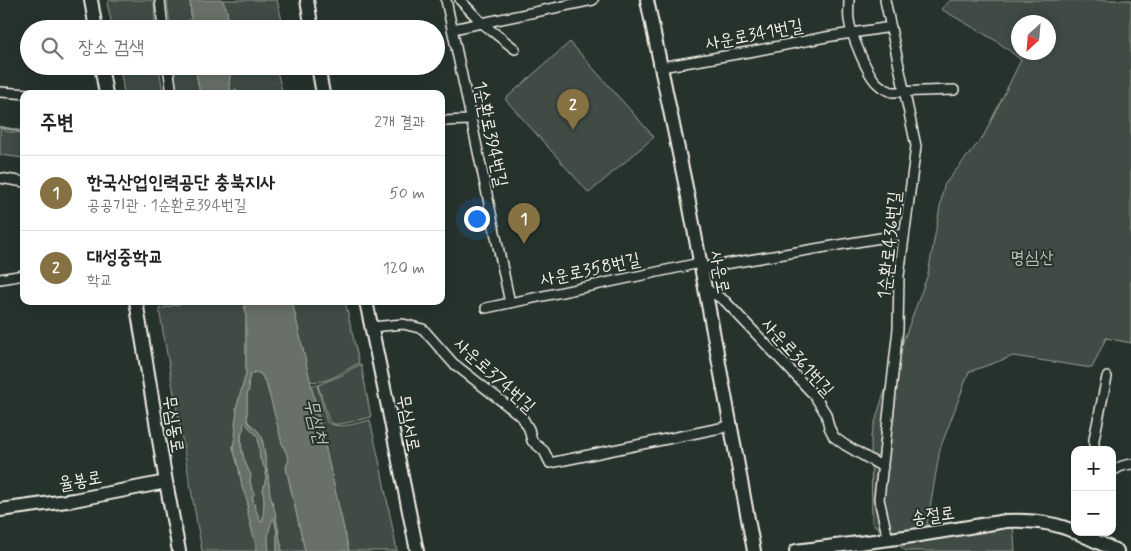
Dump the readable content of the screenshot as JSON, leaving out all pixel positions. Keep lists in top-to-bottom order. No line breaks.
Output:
{"streets":{"street":["사운로341번길","1순환로394번길","1순환로436번길","사운로358번길","사운로","사운로361번길","사운로374번길","무심서로","무심동로","율봉로","송절로"]},"crossings":[["사운로341번길","사운로"],["1순환로394번길","사운로358번길"],["1순환로436번길","사운로358번길"],["1순환로436번길","사운로361번길"],["1순환로436번길","송절로"],["사운로358번길","사운로"],["사운로","사운로361번길"],["사운로","사운로374번길"],["사운로374번길","무심서로"],["무심동로","율봉로"]],"water":["무심천"],"parks":["명심산"],"north":"bottom left","page":{"search":"장소 검색","pins":["2","1"],"heading":["주변","2개 결과"],"list":[{"mark":"1","name":"한국산업인력공단 충북지사","note":"공공기관 · 1순환로394번길","value":"50 m"},{"mark":"2","name":"대성중학교","note":"학교","value":"120 m"}],"map_buttons":["+","−"]}}
